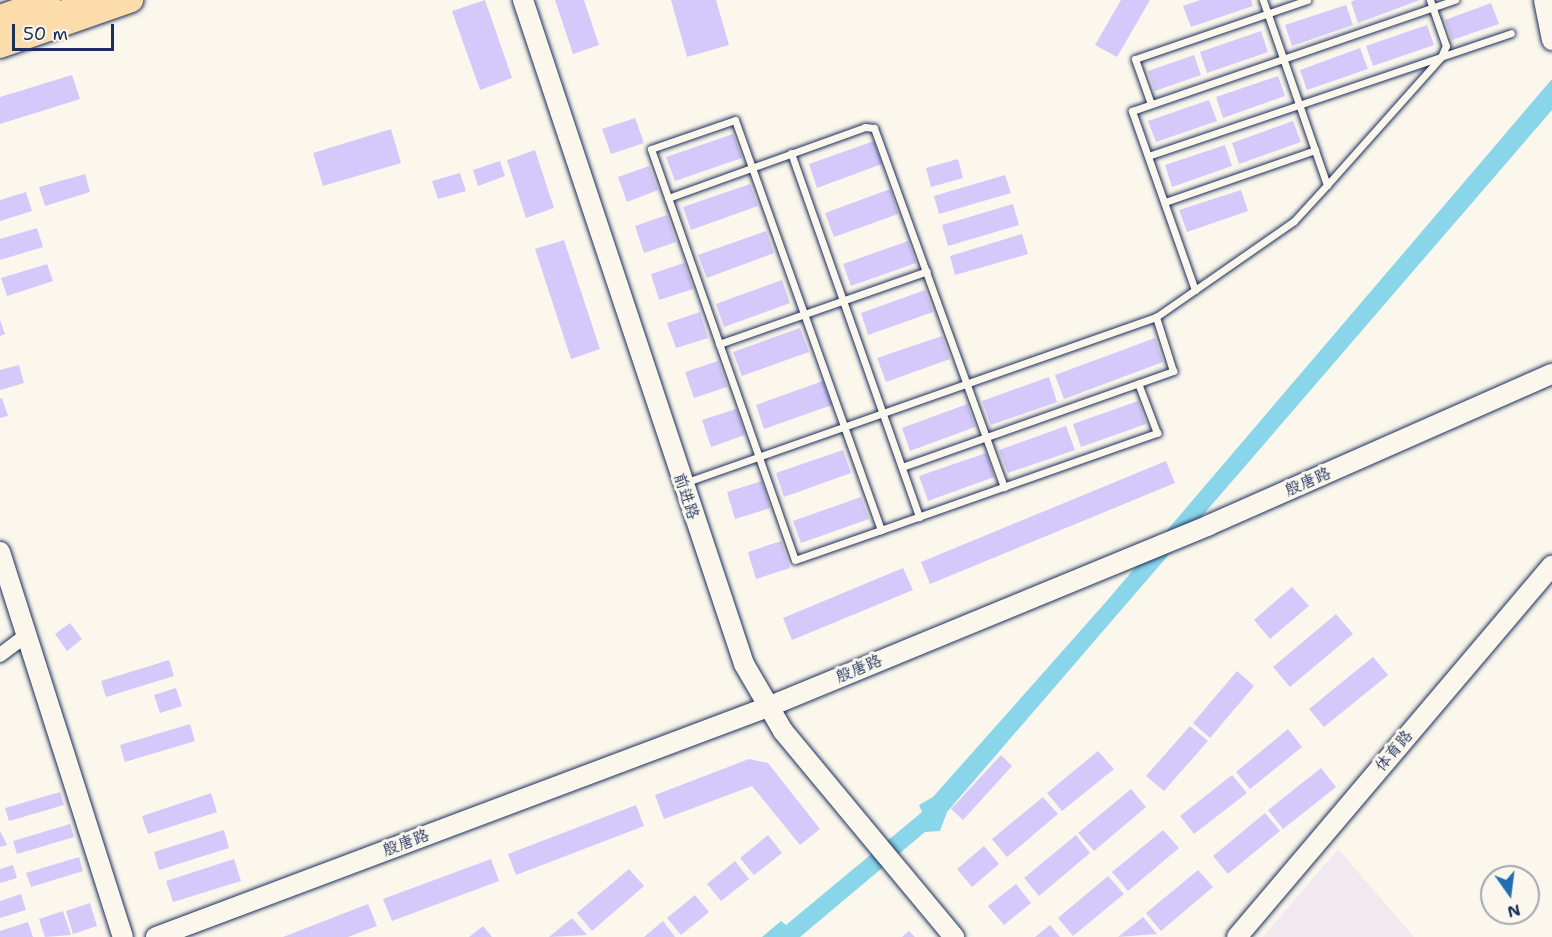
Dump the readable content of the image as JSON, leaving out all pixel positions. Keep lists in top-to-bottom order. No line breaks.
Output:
{"streets":{"street":["殷唐路","前进路","体育路"]},"crossings":[["殷唐路","前进路"]],"scale_bar":"50 m","north":"bottom"}
